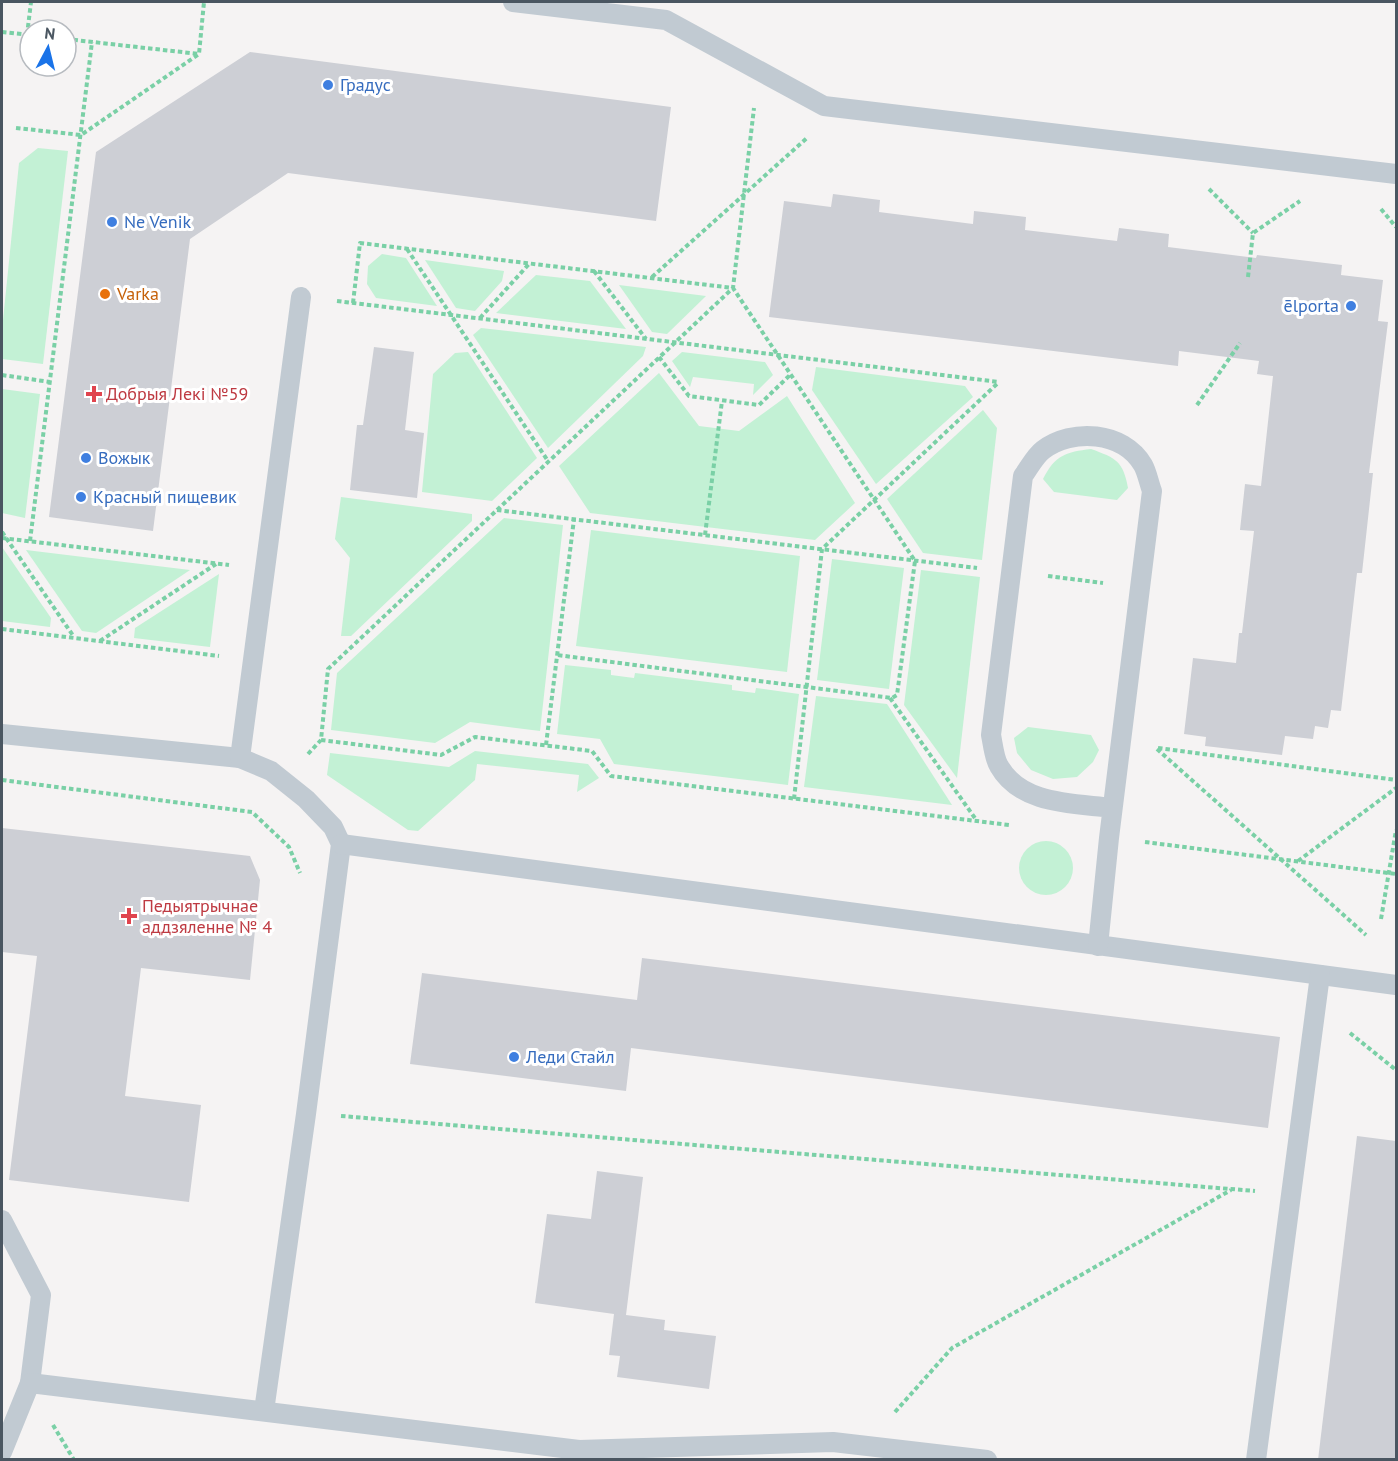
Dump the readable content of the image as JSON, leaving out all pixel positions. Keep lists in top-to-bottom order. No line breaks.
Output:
{"places":{"other":["Градус","Ne Venik","Varka","ēlporta","Вожык","Красный пищевик","Леди Стайл"],"health":["Добрыя Лекі №59","Педыятрычнае аддзяленне № 4"]},"north":"top"}
